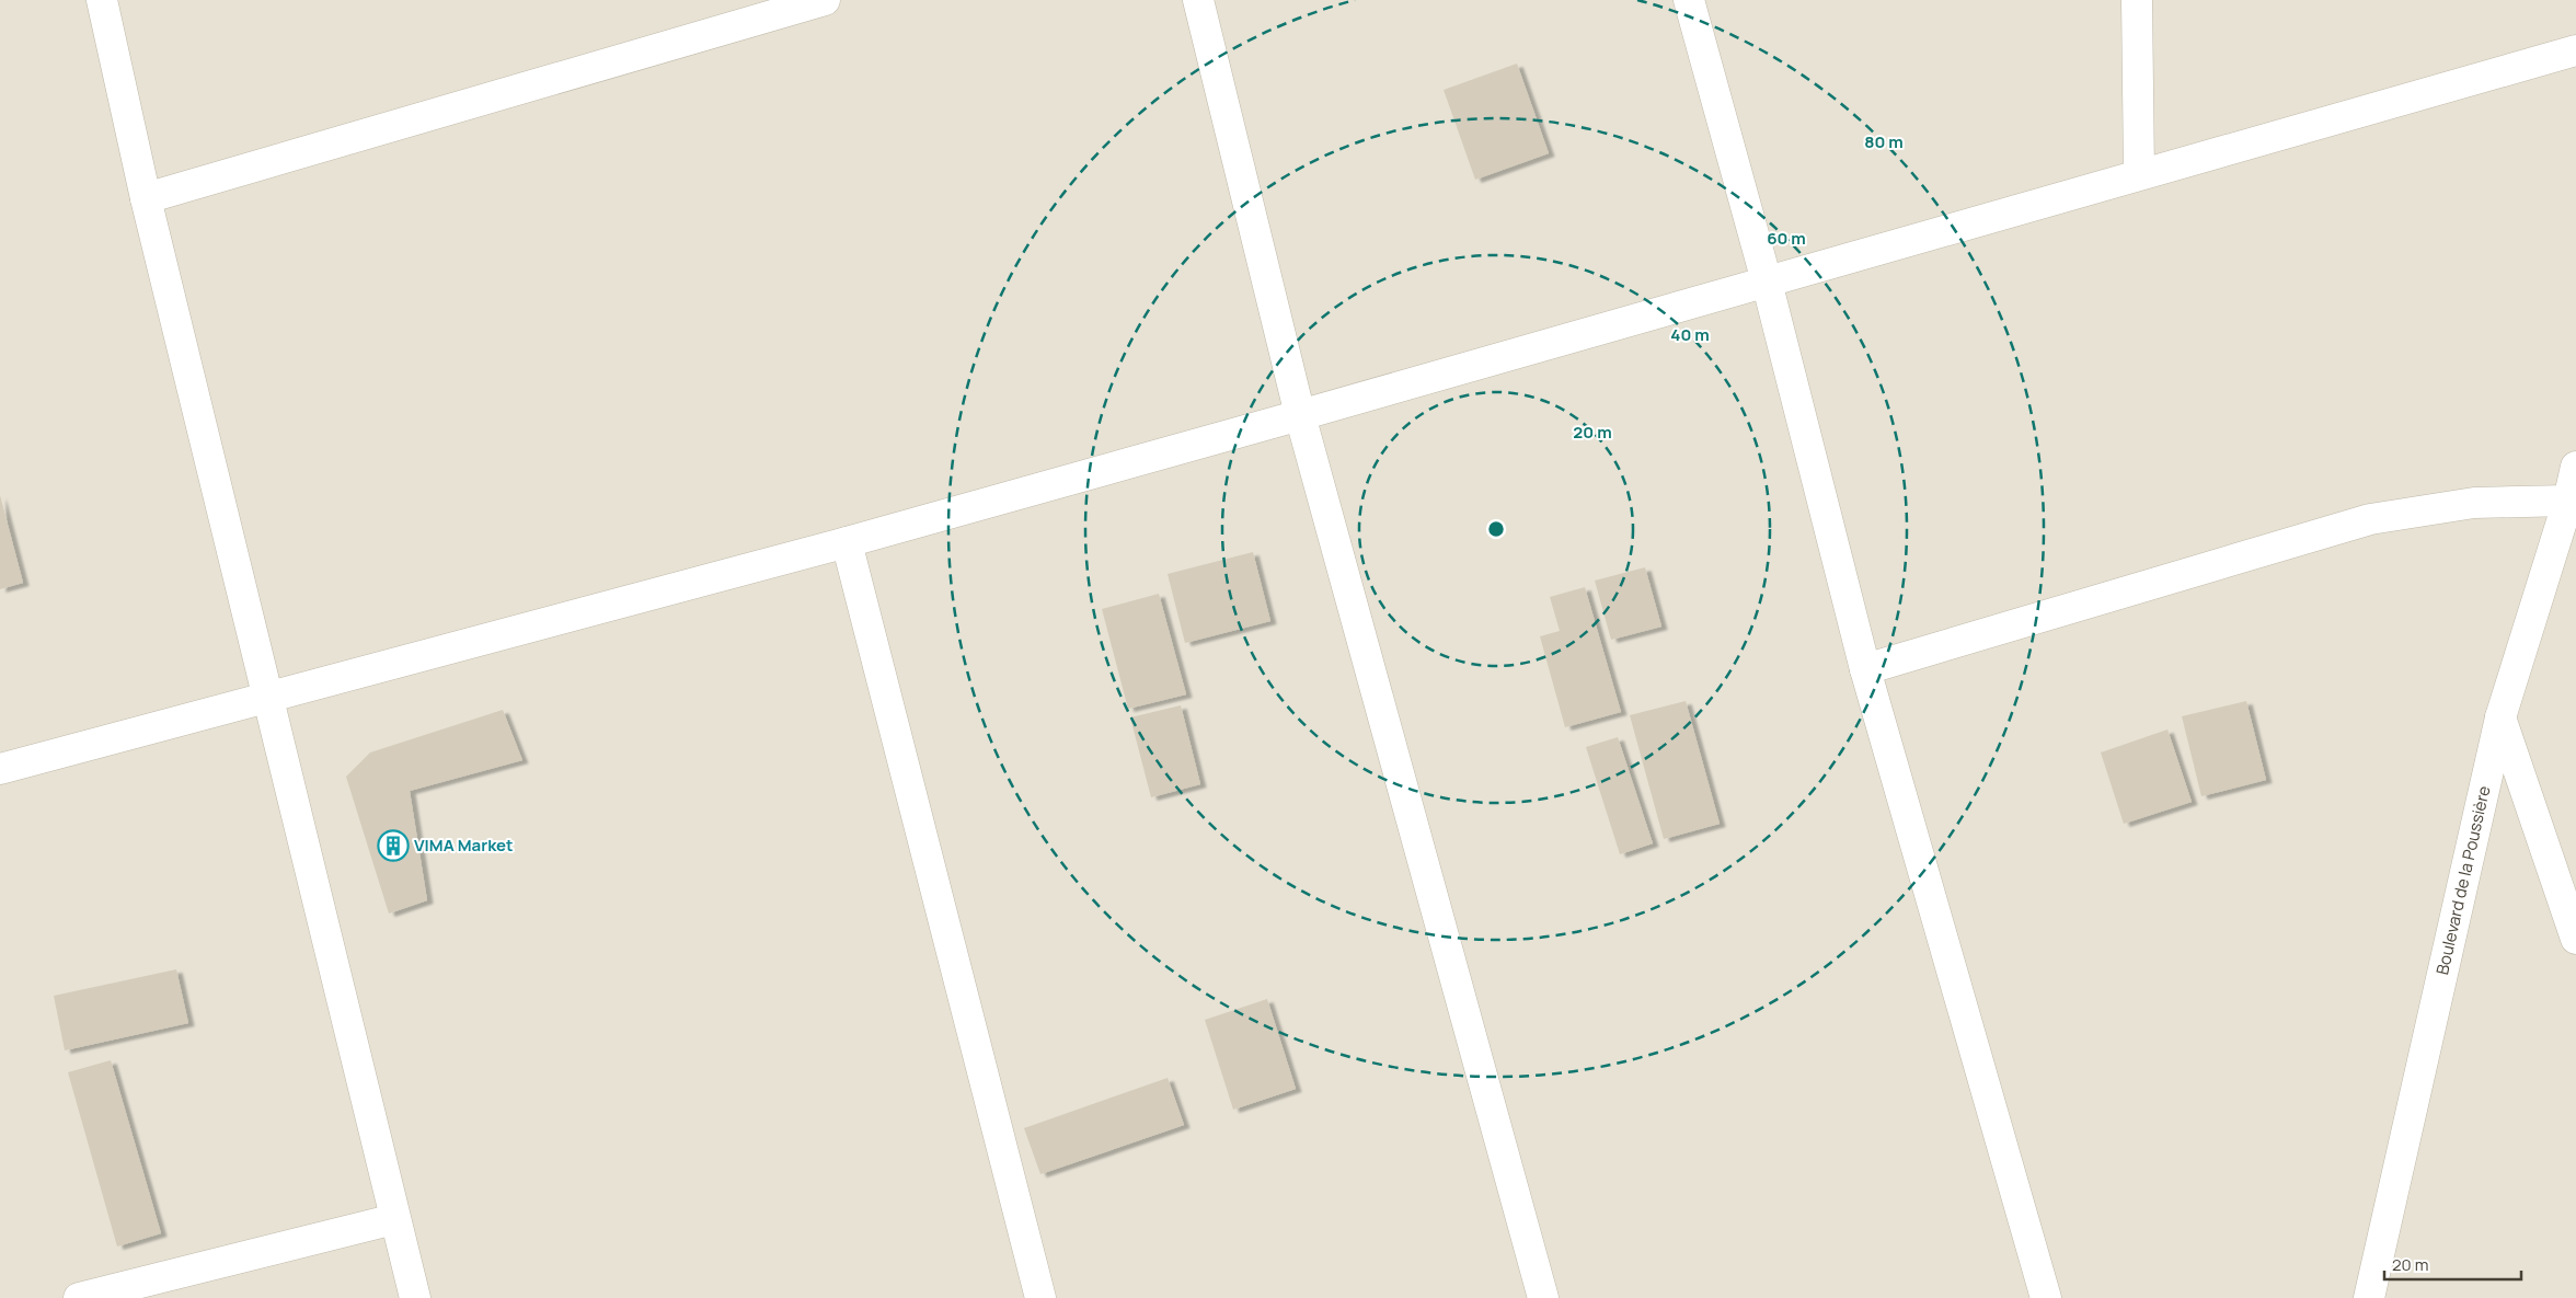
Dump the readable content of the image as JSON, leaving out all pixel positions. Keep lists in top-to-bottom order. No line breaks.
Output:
{"streets":{"street":["Boulevard de la Poussière"]},"places":{"building":["VIMA Market"]},"scale_bar":"20 m","rings":["80 m","60 m","40 m","20 m"]}
